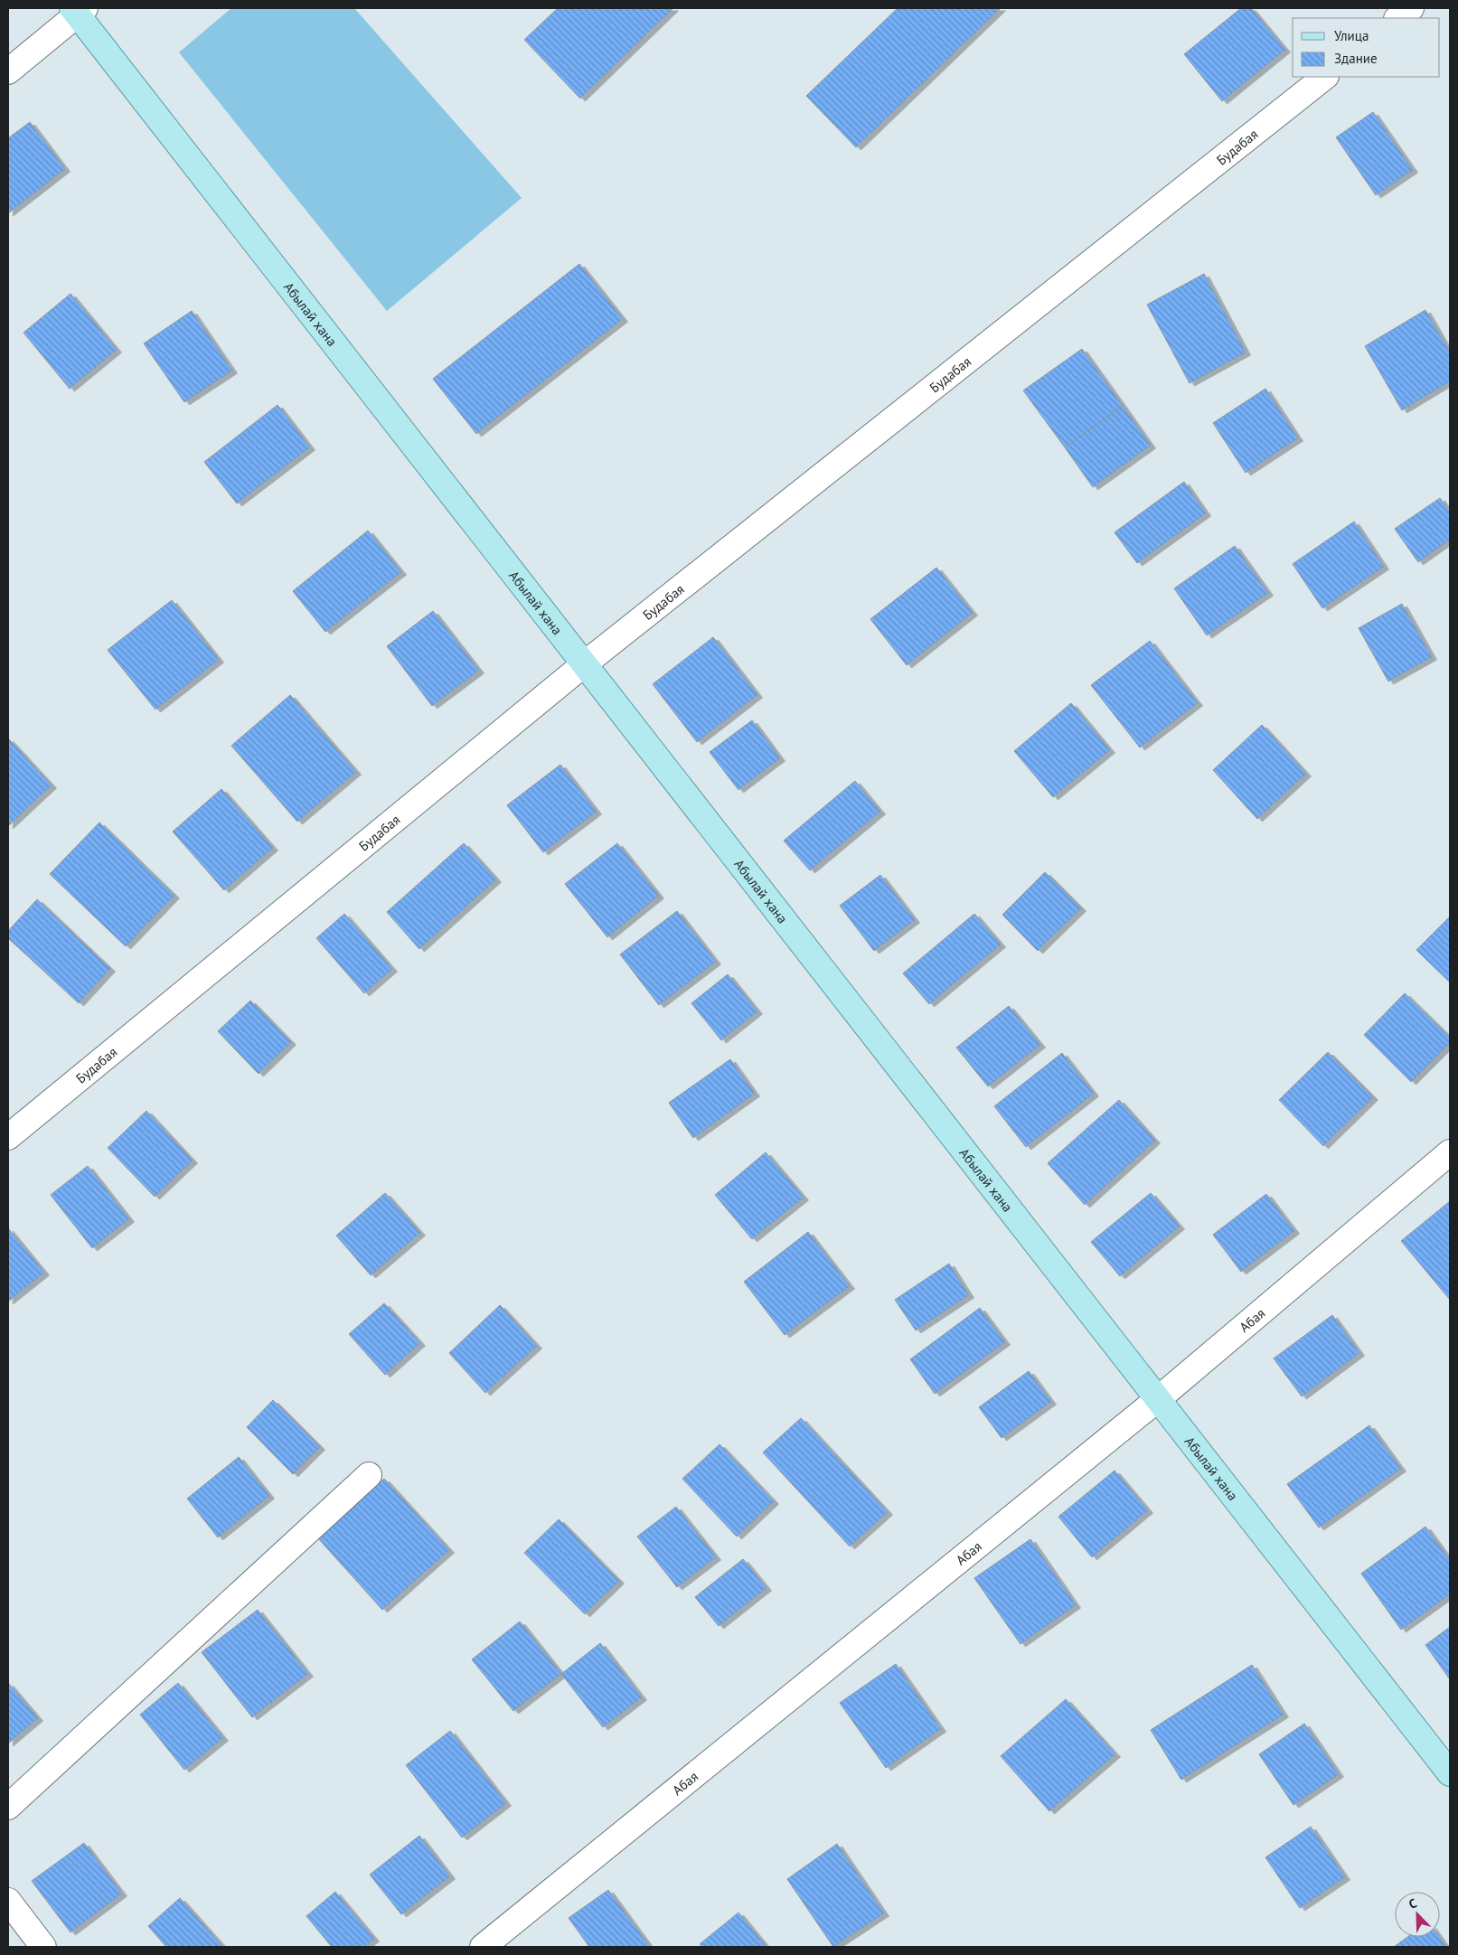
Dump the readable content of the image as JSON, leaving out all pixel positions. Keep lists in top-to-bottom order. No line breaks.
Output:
{"streets":{"main road":["Абылай хана"],"street":["Будабая","Абая"]},"crossings":[["Будабая","Абылай хана"],["Абылай хана","Абая"]],"legend":["Улица","Здание"],"north":"top left"}
